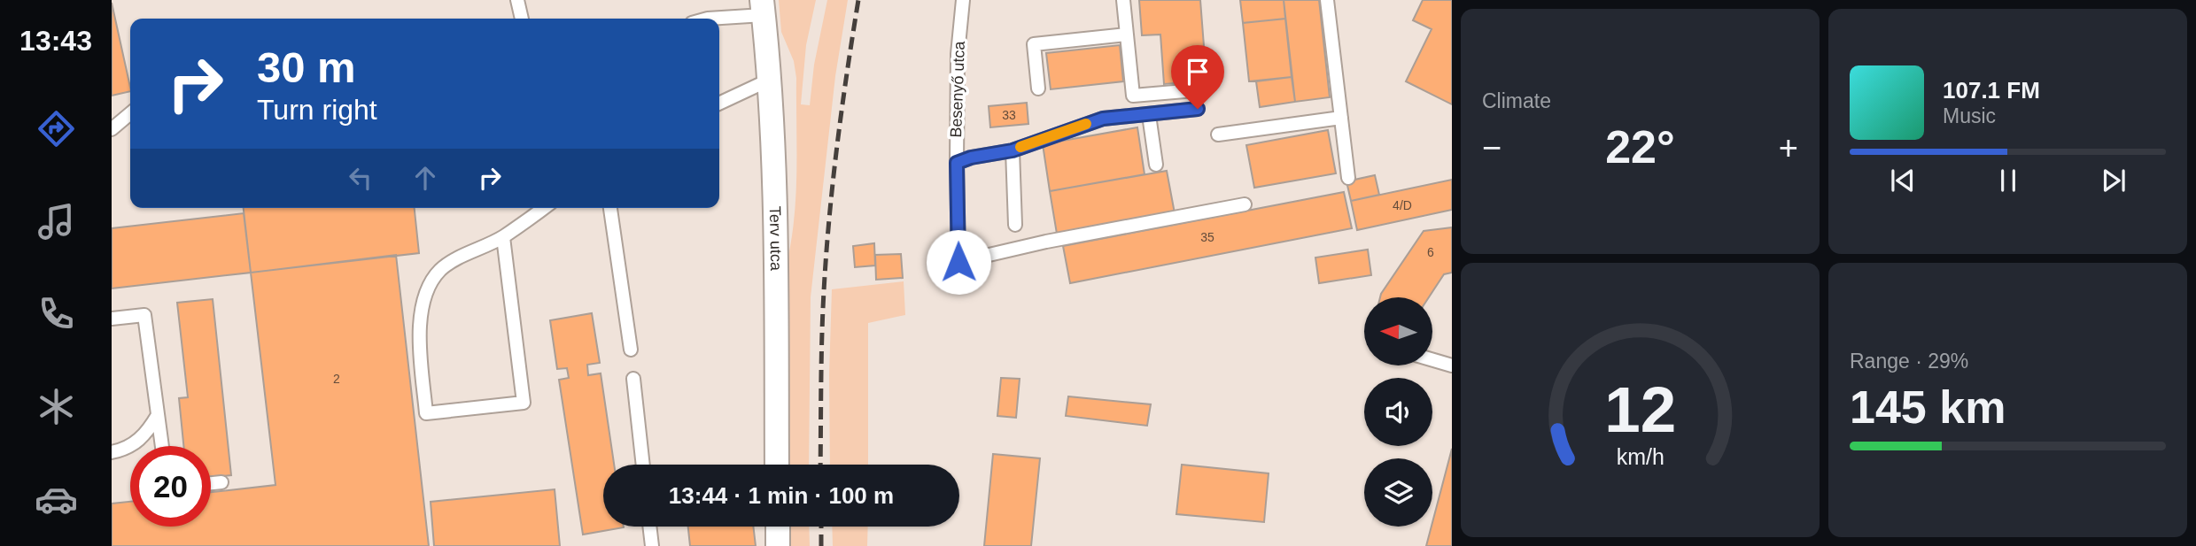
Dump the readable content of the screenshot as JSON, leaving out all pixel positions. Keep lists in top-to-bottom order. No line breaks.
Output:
{"streets":{"street":["Terv utca"],"lane":["Besenyő utca"]},"house_numbers":["33","4/D","35","6","2"],"north":"left","page":{"tabs":"13:43","tile":["Climate",["Range · 29%","145 km"]],"turn":["30 m","Turn right"],"song":["107.1 FM","Music"],"heat":["−","22°","+"],"limit":"20","trip":"13:44 · 1 min · 100 m","gauge":["12","km/h"]}}
